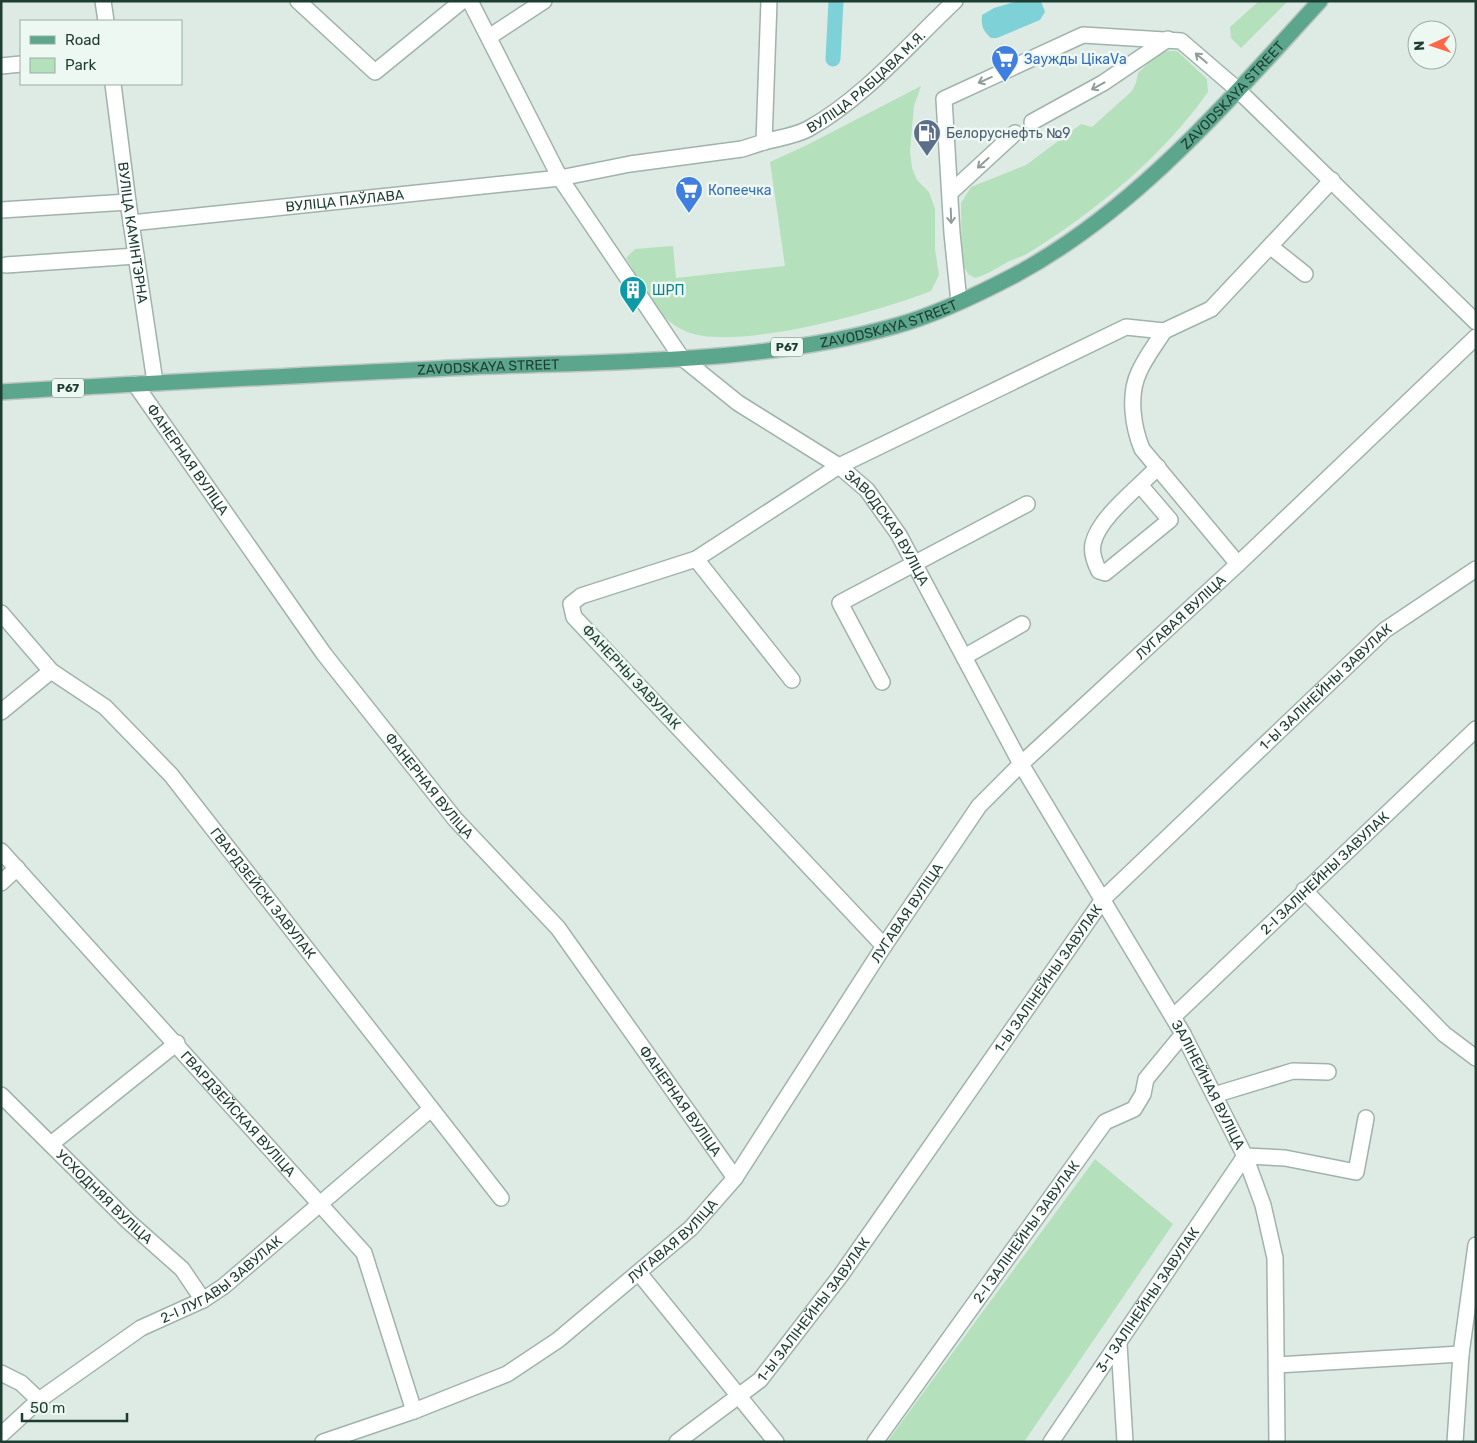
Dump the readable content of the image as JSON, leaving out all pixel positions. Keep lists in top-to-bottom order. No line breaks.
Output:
{"streets":{"main road":["ZAVODSKAYA STREET","Р67"],"street":["ВУЛІЦА РАБЦАВА М.Я.","ВУЛІЦА ПАЎЛАВА","ВУЛІЦА КАМІНТЭРНА","ФАНЕРНАЯ ВУЛІЦА","ЗАВОДСКАЯ ВУЛІЦА","ЛУГАВАЯ ВУЛІЦА","ФАНЕРНЫ ЗАВУЛАК","1-Ы ЗАЛІНЕЙНЫ ЗАВУЛАК","2-І ЗАЛІНЕЙНЫ ЗАВУЛАК","ГВАРДЗЕЙСКІ ЗАВУЛАК","ЗАЛІНЕЙНАЯ ВУЛІЦА","ГВАРДЗЕЙСКАЯ ВУЛІЦА","УСХОДНЯЯ ВУЛІЦА","2-І ЛУГАВЫ ЗАВУЛАК","3-І ЗАЛІНЕЙНЫ ЗАВУЛАК"]},"crossings":[["ВУЛІЦА РАБЦАВА М.Я.","ВУЛІЦА ПАЎЛАВА"],["ВУЛІЦА РАБЦАВА М.Я.","ЗАВОДСКАЯ ВУЛІЦА"],["ZAVODSKAYA STREET","ВУЛІЦА КАМІНТЭРНА"],["ZAVODSKAYA STREET","Р67"],["ZAVODSKAYA STREET","ФАНЕРНАЯ ВУЛІЦА"],["ZAVODSKAYA STREET","ЗАВОДСКАЯ ВУЛІЦА"],["ВУЛІЦА ПАЎЛАВА","ВУЛІЦА КАМІНТЭРНА"],["ВУЛІЦА ПАЎЛАВА","ЗАВОДСКАЯ ВУЛІЦА"],["Р67","ФАНЕРНАЯ ВУЛІЦА"],["ФАНЕРНАЯ ВУЛІЦА","ЛУГАВАЯ ВУЛІЦА"],["ЗАВОДСКАЯ ВУЛІЦА","ЛУГАВАЯ ВУЛІЦА"],["ЗАВОДСКАЯ ВУЛІЦА","ФАНЕРНЫ ЗАВУЛАК"],["ЗАВОДСКАЯ ВУЛІЦА","ЗАЛІНЕЙНАЯ ВУЛІЦА"],["ЛУГАВАЯ ВУЛІЦА","ФАНЕРНЫ ЗАВУЛАК"],["ЛУГАВАЯ ВУЛІЦА","ЗАЛІНЕЙНАЯ ВУЛІЦА"],["ЛУГАВАЯ ВУЛІЦА","ГВАРДЗЕЙСКАЯ ВУЛІЦА"],["1-Ы ЗАЛІНЕЙНЫ ЗАВУЛАК","ЗАЛІНЕЙНАЯ ВУЛІЦА"],["2-І ЗАЛІНЕЙНЫ ЗАВУЛАК","ЗАЛІНЕЙНАЯ ВУЛІЦА"],["ГВАРДЗЕЙСКІ ЗАВУЛАК","2-І ЛУГАВЫ ЗАВУЛАК"],["ЗАЛІНЕЙНАЯ ВУЛІЦА","3-І ЗАЛІНЕЙНЫ ЗАВУЛАК"],["ГВАРДЗЕЙСКАЯ ВУЛІЦА","2-І ЛУГАВЫ ЗАВУЛАК"],["УСХОДНЯЯ ВУЛІЦА","2-І ЛУГАВЫ ЗАВУЛАК"]],"places":{"supermarket":["Заужды ЦікаVа","Копеечка"],"fuel station":["Белоруснефть №9"],"building":["ШРП"]},"legend":["Road","Park"],"scale_bar":"50 m","north":"left"}
